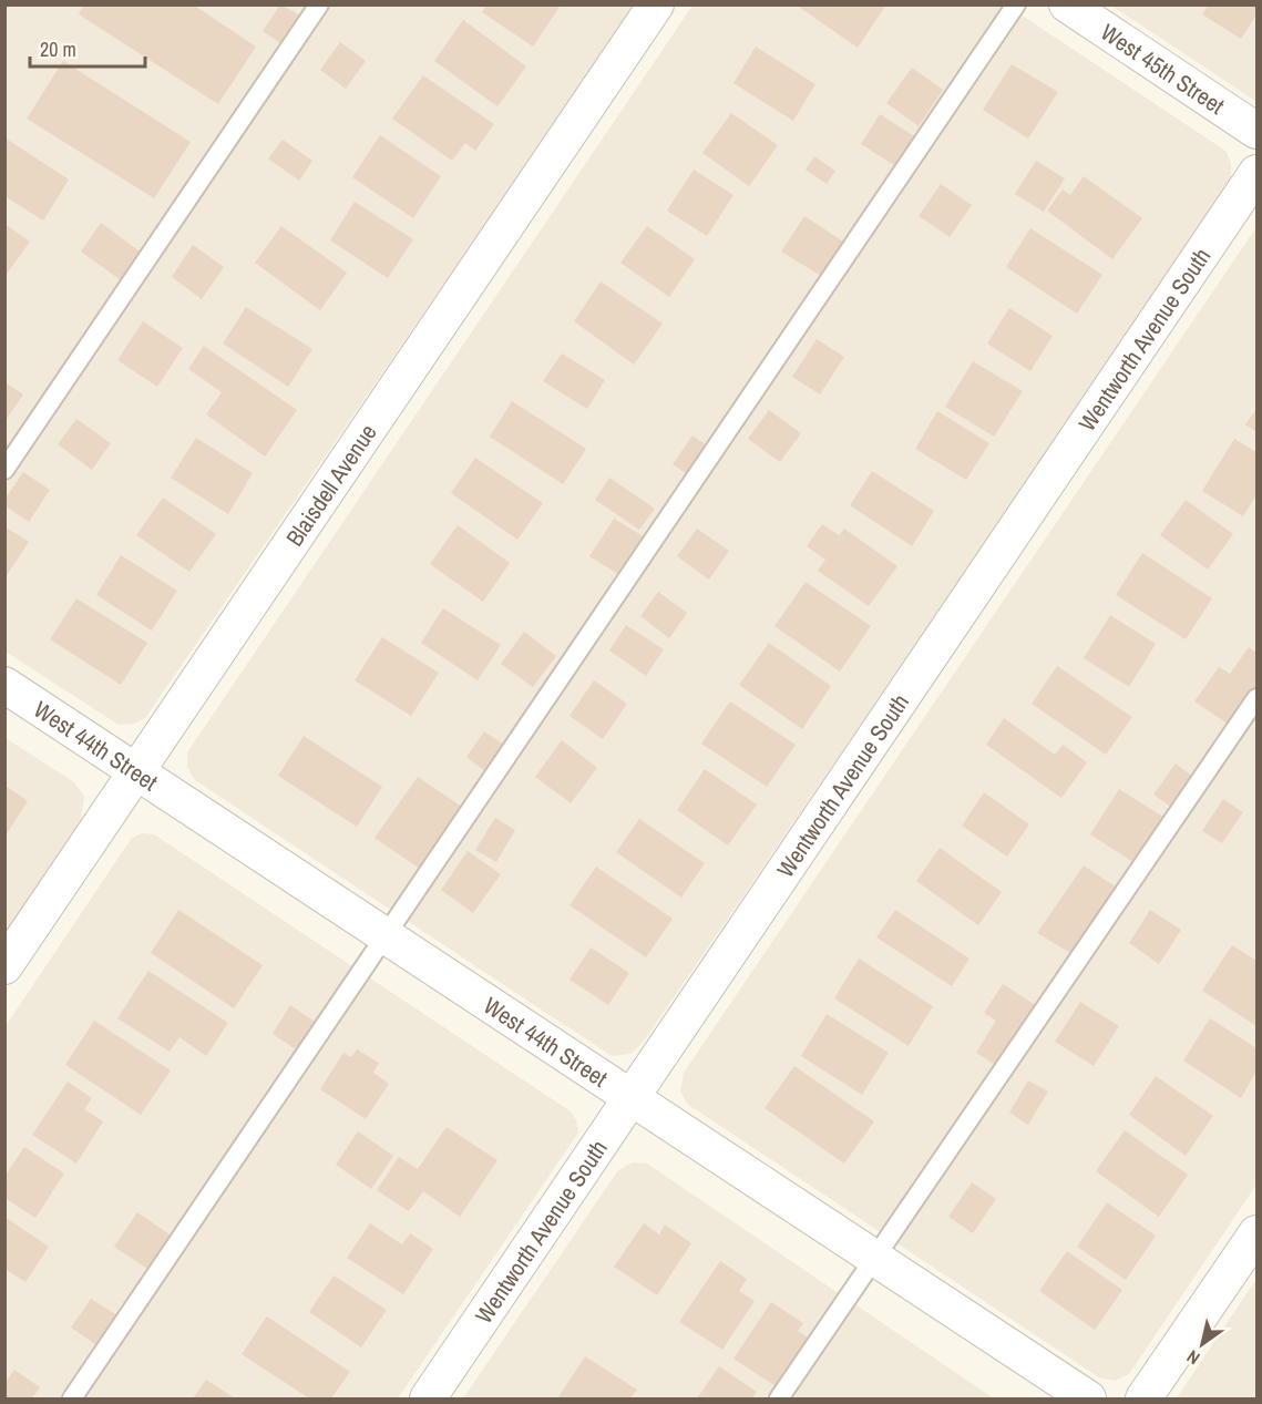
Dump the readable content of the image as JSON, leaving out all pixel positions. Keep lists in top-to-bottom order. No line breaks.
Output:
{"streets":{"street":["West 45th Street","Wentworth Avenue South","Blaisdell Avenue","West 44th Street"]},"crossings":[["Wentworth Avenue South","West 44th Street"],["Blaisdell Avenue","West 44th Street"]],"scale_bar":"20 m","north":"bottom left"}
